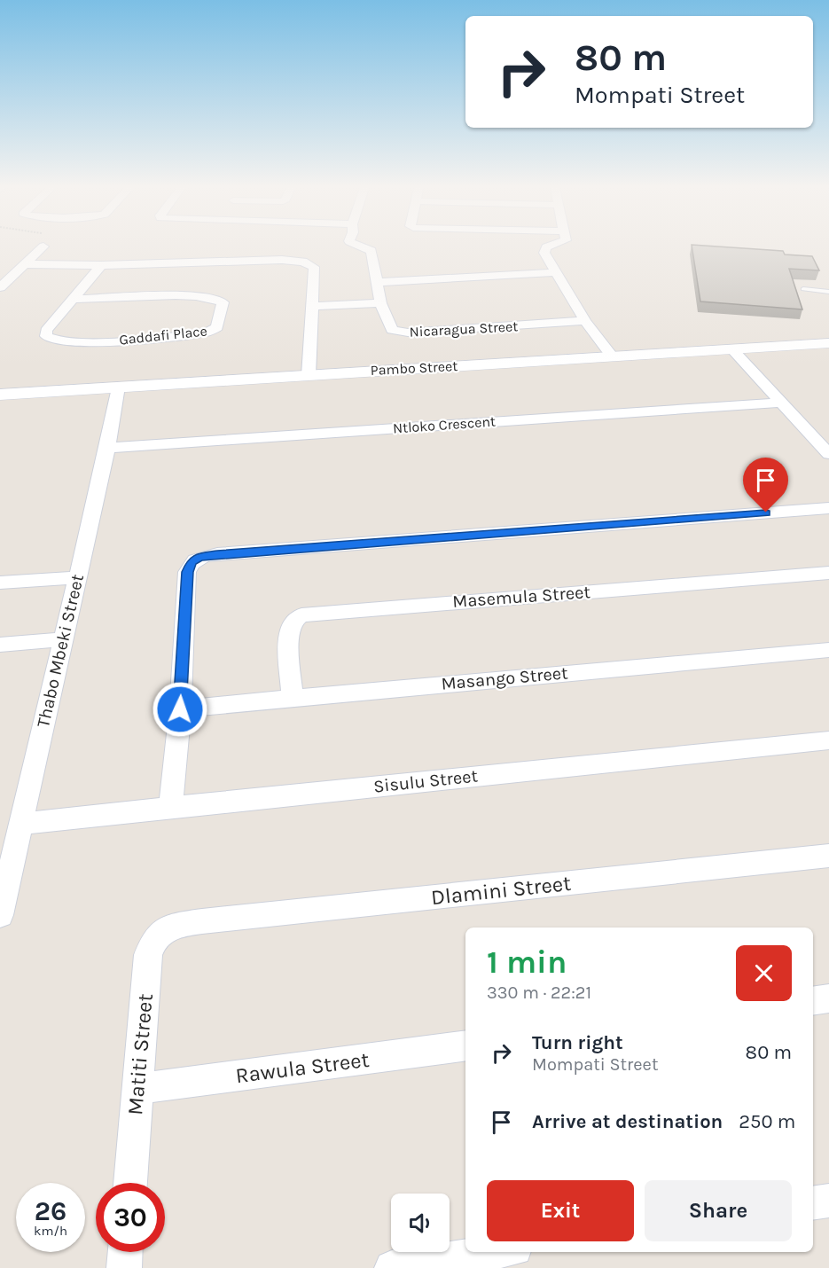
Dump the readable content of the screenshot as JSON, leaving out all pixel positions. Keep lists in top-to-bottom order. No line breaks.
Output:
{"streets":{"street":["Nicaragua Street","Gaddafi Place","Pambo Street","Ntloko Crescent","Masemula Street","Thabo Mbeki Street","Masango Street","Sisulu Street","Dlamini Street","Matiti Street","Rawula Street"]},"crossings":[["Pambo Street","Thabo Mbeki Street"],["Ntloko Crescent","Thabo Mbeki Street"],["Masemula Street","Masango Street"],["Thabo Mbeki Street","Sisulu Street"],["Dlamini Street","Matiti Street"],["Matiti Street","Rawula Street"]],"page":{"turn":["80 m","Mompati Street"],"heading":["1 min","330 m · 22:21"],"list":[{"name":"Turn right","note":"Mompati Street","value":"80 m"},{"name":"Arrive at destination","value":"250 m"}],"buttons":["Exit","Share"],"speed":"26 km/h","limit":"30"}}
